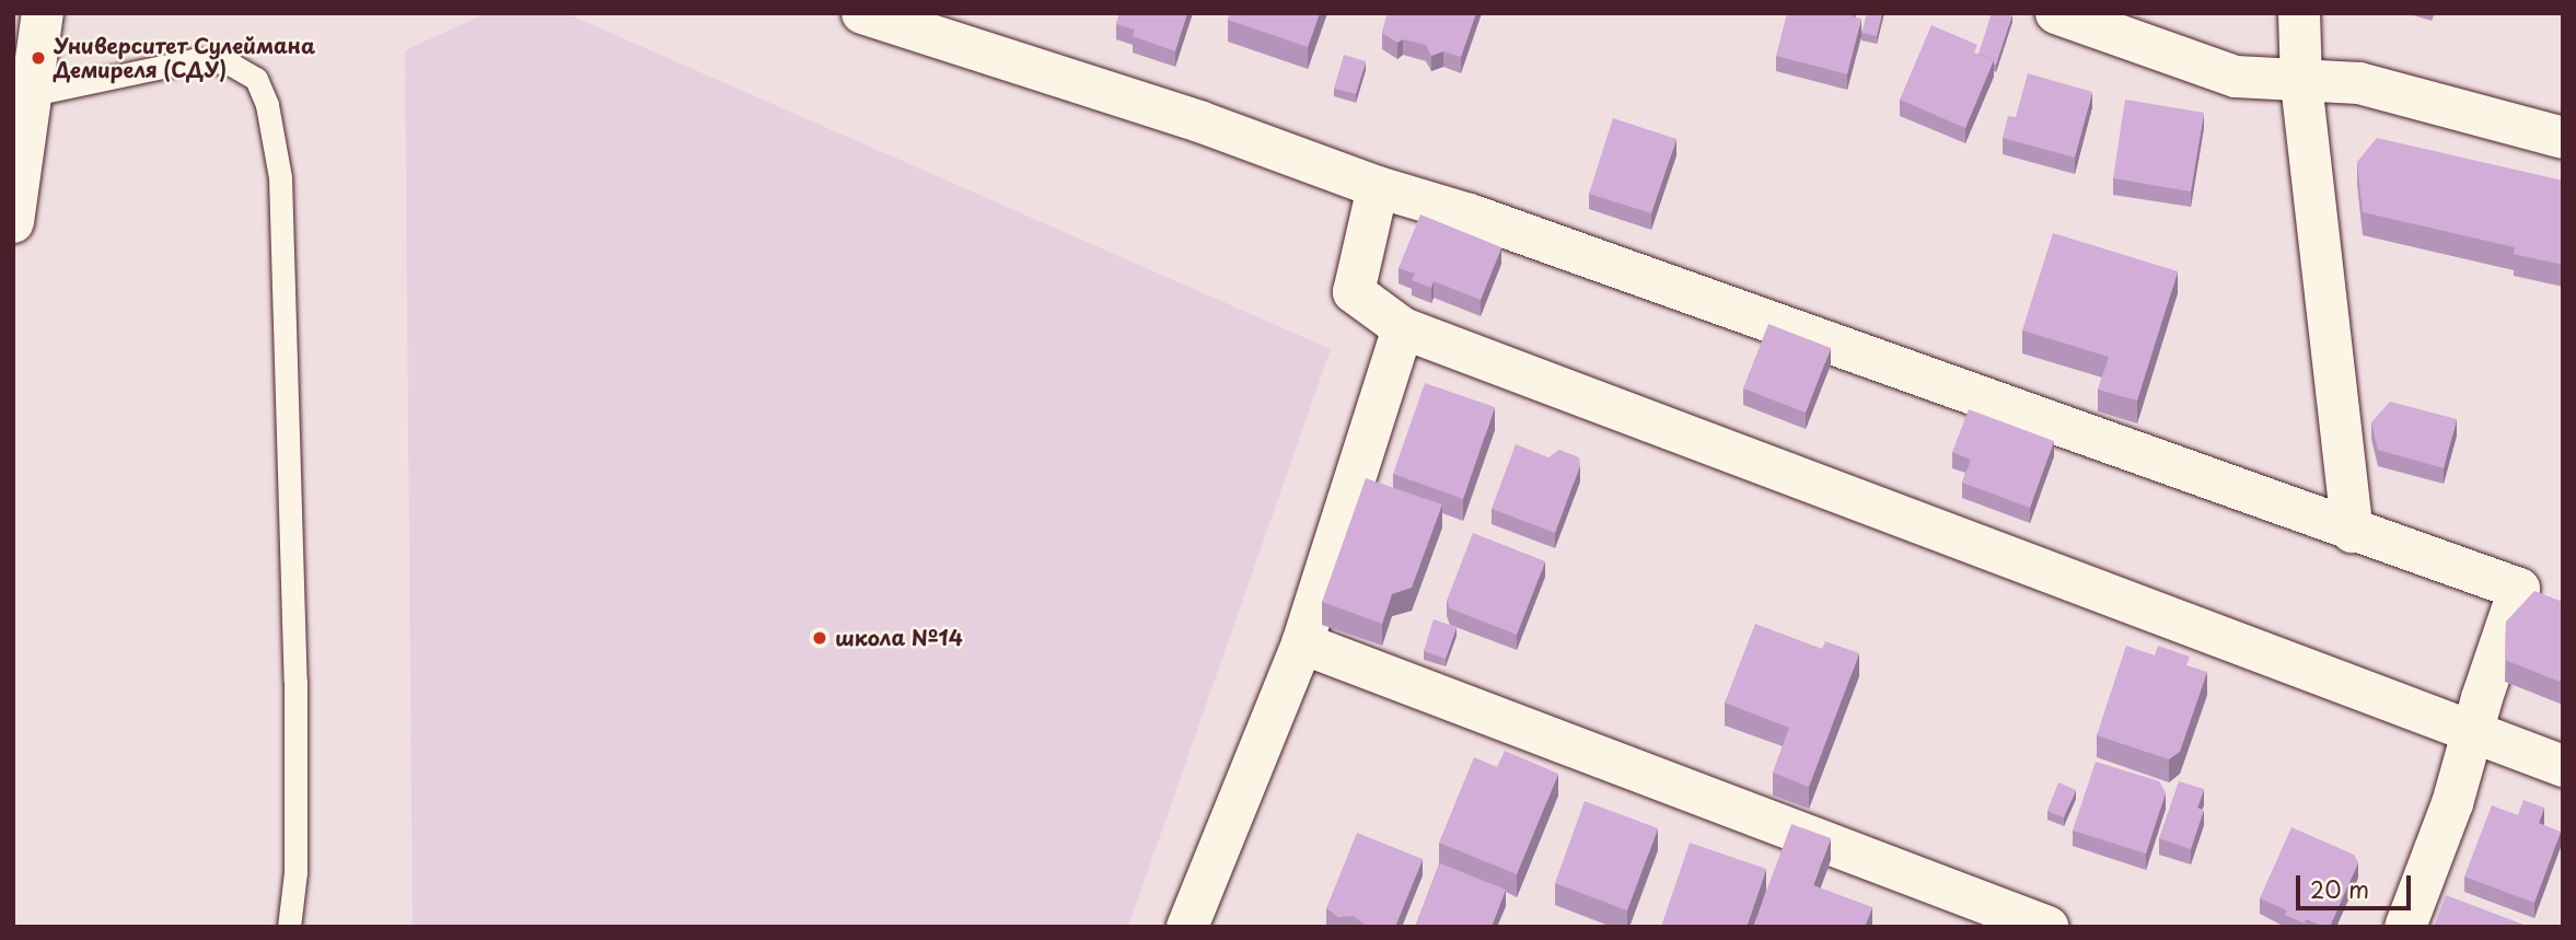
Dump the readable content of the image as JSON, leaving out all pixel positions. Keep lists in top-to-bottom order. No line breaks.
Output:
{"places":["Университет Сулеймана Демиреля (СДУ)","школа №14"],"scale_bar":"20 m"}
